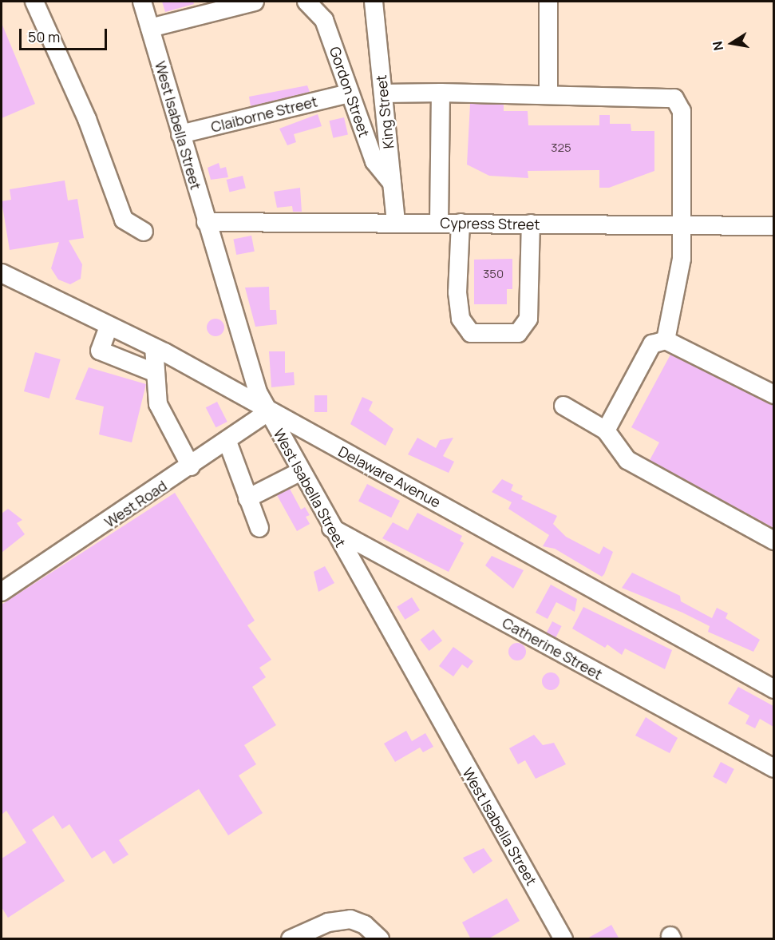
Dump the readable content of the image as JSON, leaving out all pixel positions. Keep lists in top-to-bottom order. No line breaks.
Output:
{"streets":{"street":["Gordon Street","King Street","Claiborne Street","West Isabella Street","Cypress Street","Delaware Avenue","West Road","Catherine Street"]},"crossings":[["Gordon Street","King Street"],["Gordon Street","Claiborne Street"],["King Street","Cypress Street"],["Claiborne Street","West Isabella Street"],["West Isabella Street","Cypress Street"],["West Isabella Street","Delaware Avenue"],["West Isabella Street","West Road"],["West Isabella Street","Catherine Street"],["Delaware Avenue","West Road"]],"house_numbers":["325","350"],"scale_bar":"50 m","north":"left"}
